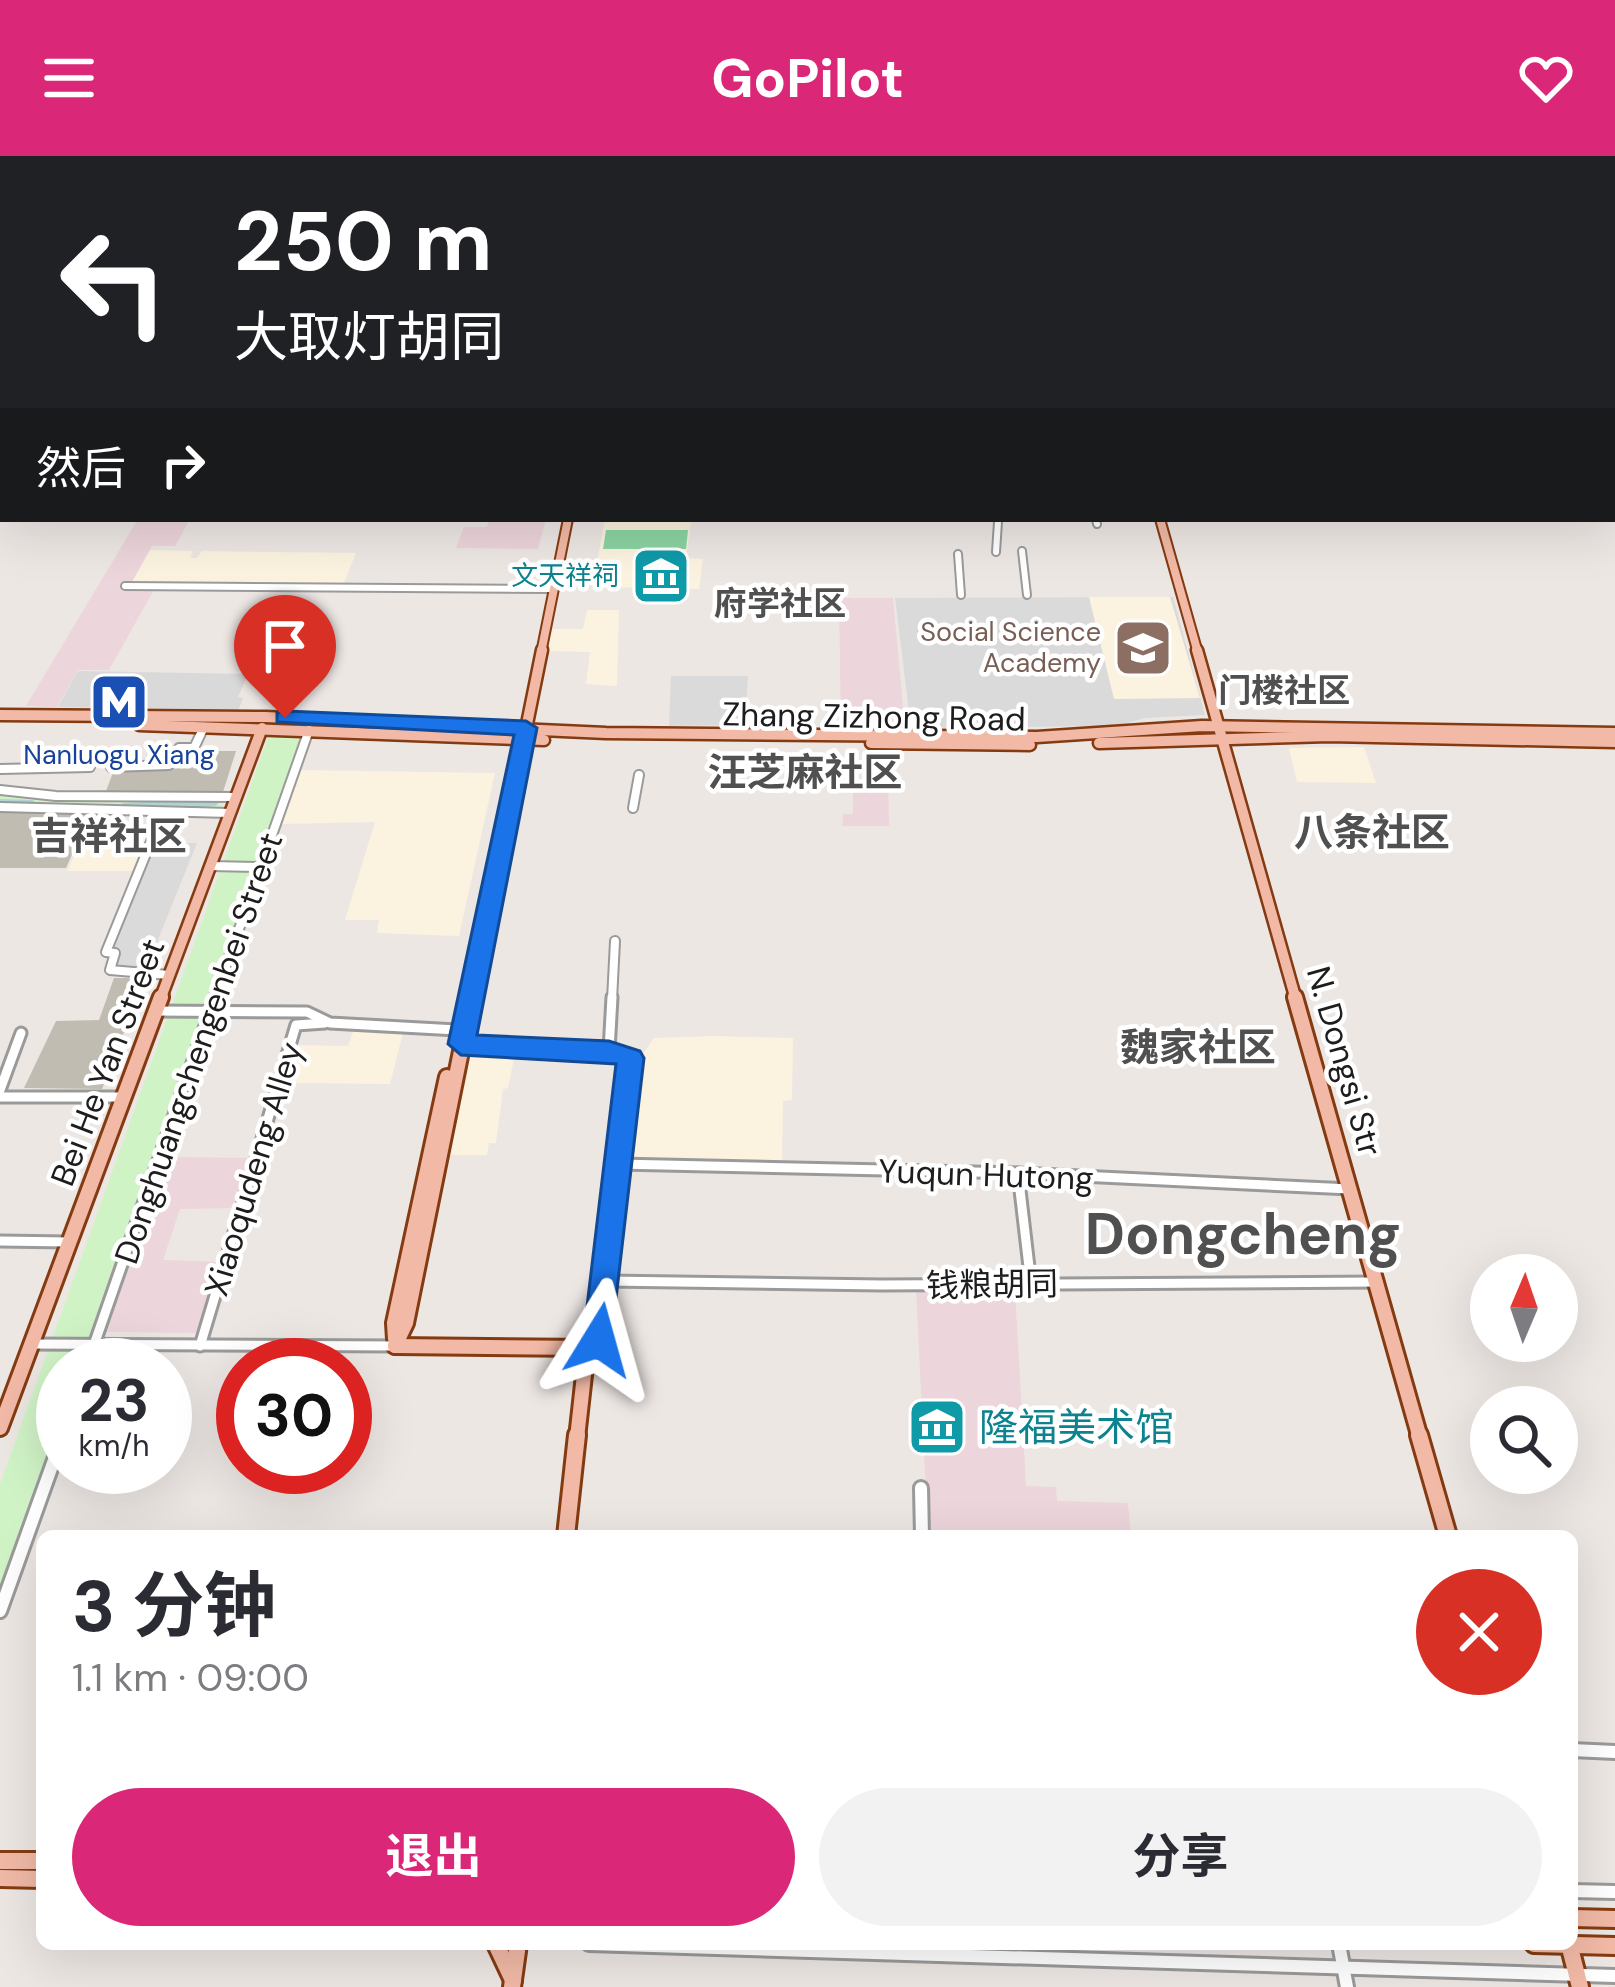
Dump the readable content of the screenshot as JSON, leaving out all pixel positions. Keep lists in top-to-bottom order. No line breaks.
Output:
{"streets":{"main road":["Zhang Zizhong Road","N. Dongsi Str","Bei He Yan Street"],"street":["Donghuangchengenbei Street","Xiaoqudeng Alley","Yuqun Hutong","钱粮胡同"]},"crossings":[["Zhang Zizhong Road","N. Dongsi Str"],["N. Dongsi Str","Yuqun Hutong"],["N. Dongsi Str","钱粮胡同"]],"districts":["府学社区","门楼社区","汪芝麻社区","八条社区","吉祥社区","魏家社区","Dongcheng"],"places":{"museum":["文天祥祠","隆福美术馆"],"school or university":["Social Science Academy"],"metro station":["Nanluogu Xiang"]},"north":"top","page":{"header":"GoPilot","turn":["250 m","大取灯胡同"],"then":"然后","speed":"23 km/h","limit":"30","heading":["3 分钟","1.1 km · 09:00"],"buttons":["退出","分享"]}}
